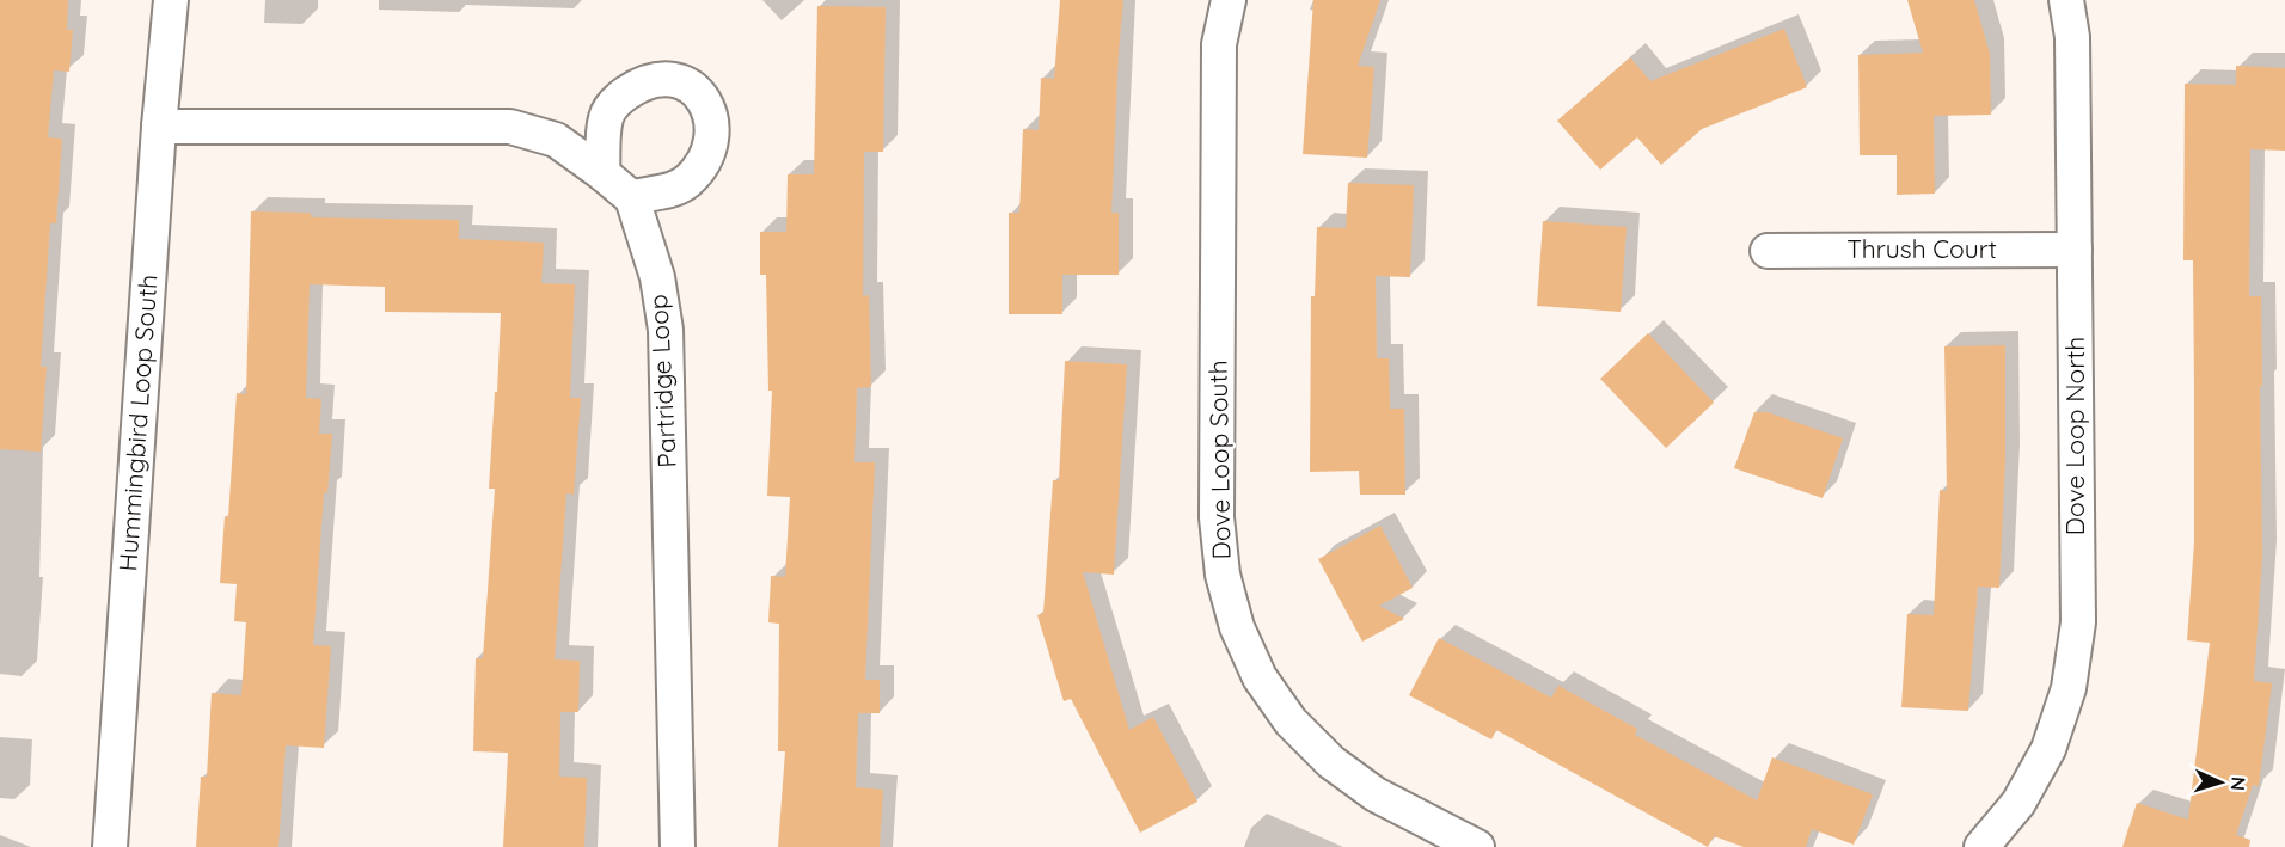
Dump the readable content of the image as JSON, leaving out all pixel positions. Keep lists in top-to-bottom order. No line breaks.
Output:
{"streets":{"street":["Thrush Court","Partridge Loop","Hummingbird Loop South","Dove Loop North","Dove Loop South"]},"crossings":[["Thrush Court","Dove Loop North"]],"north":"right"}
